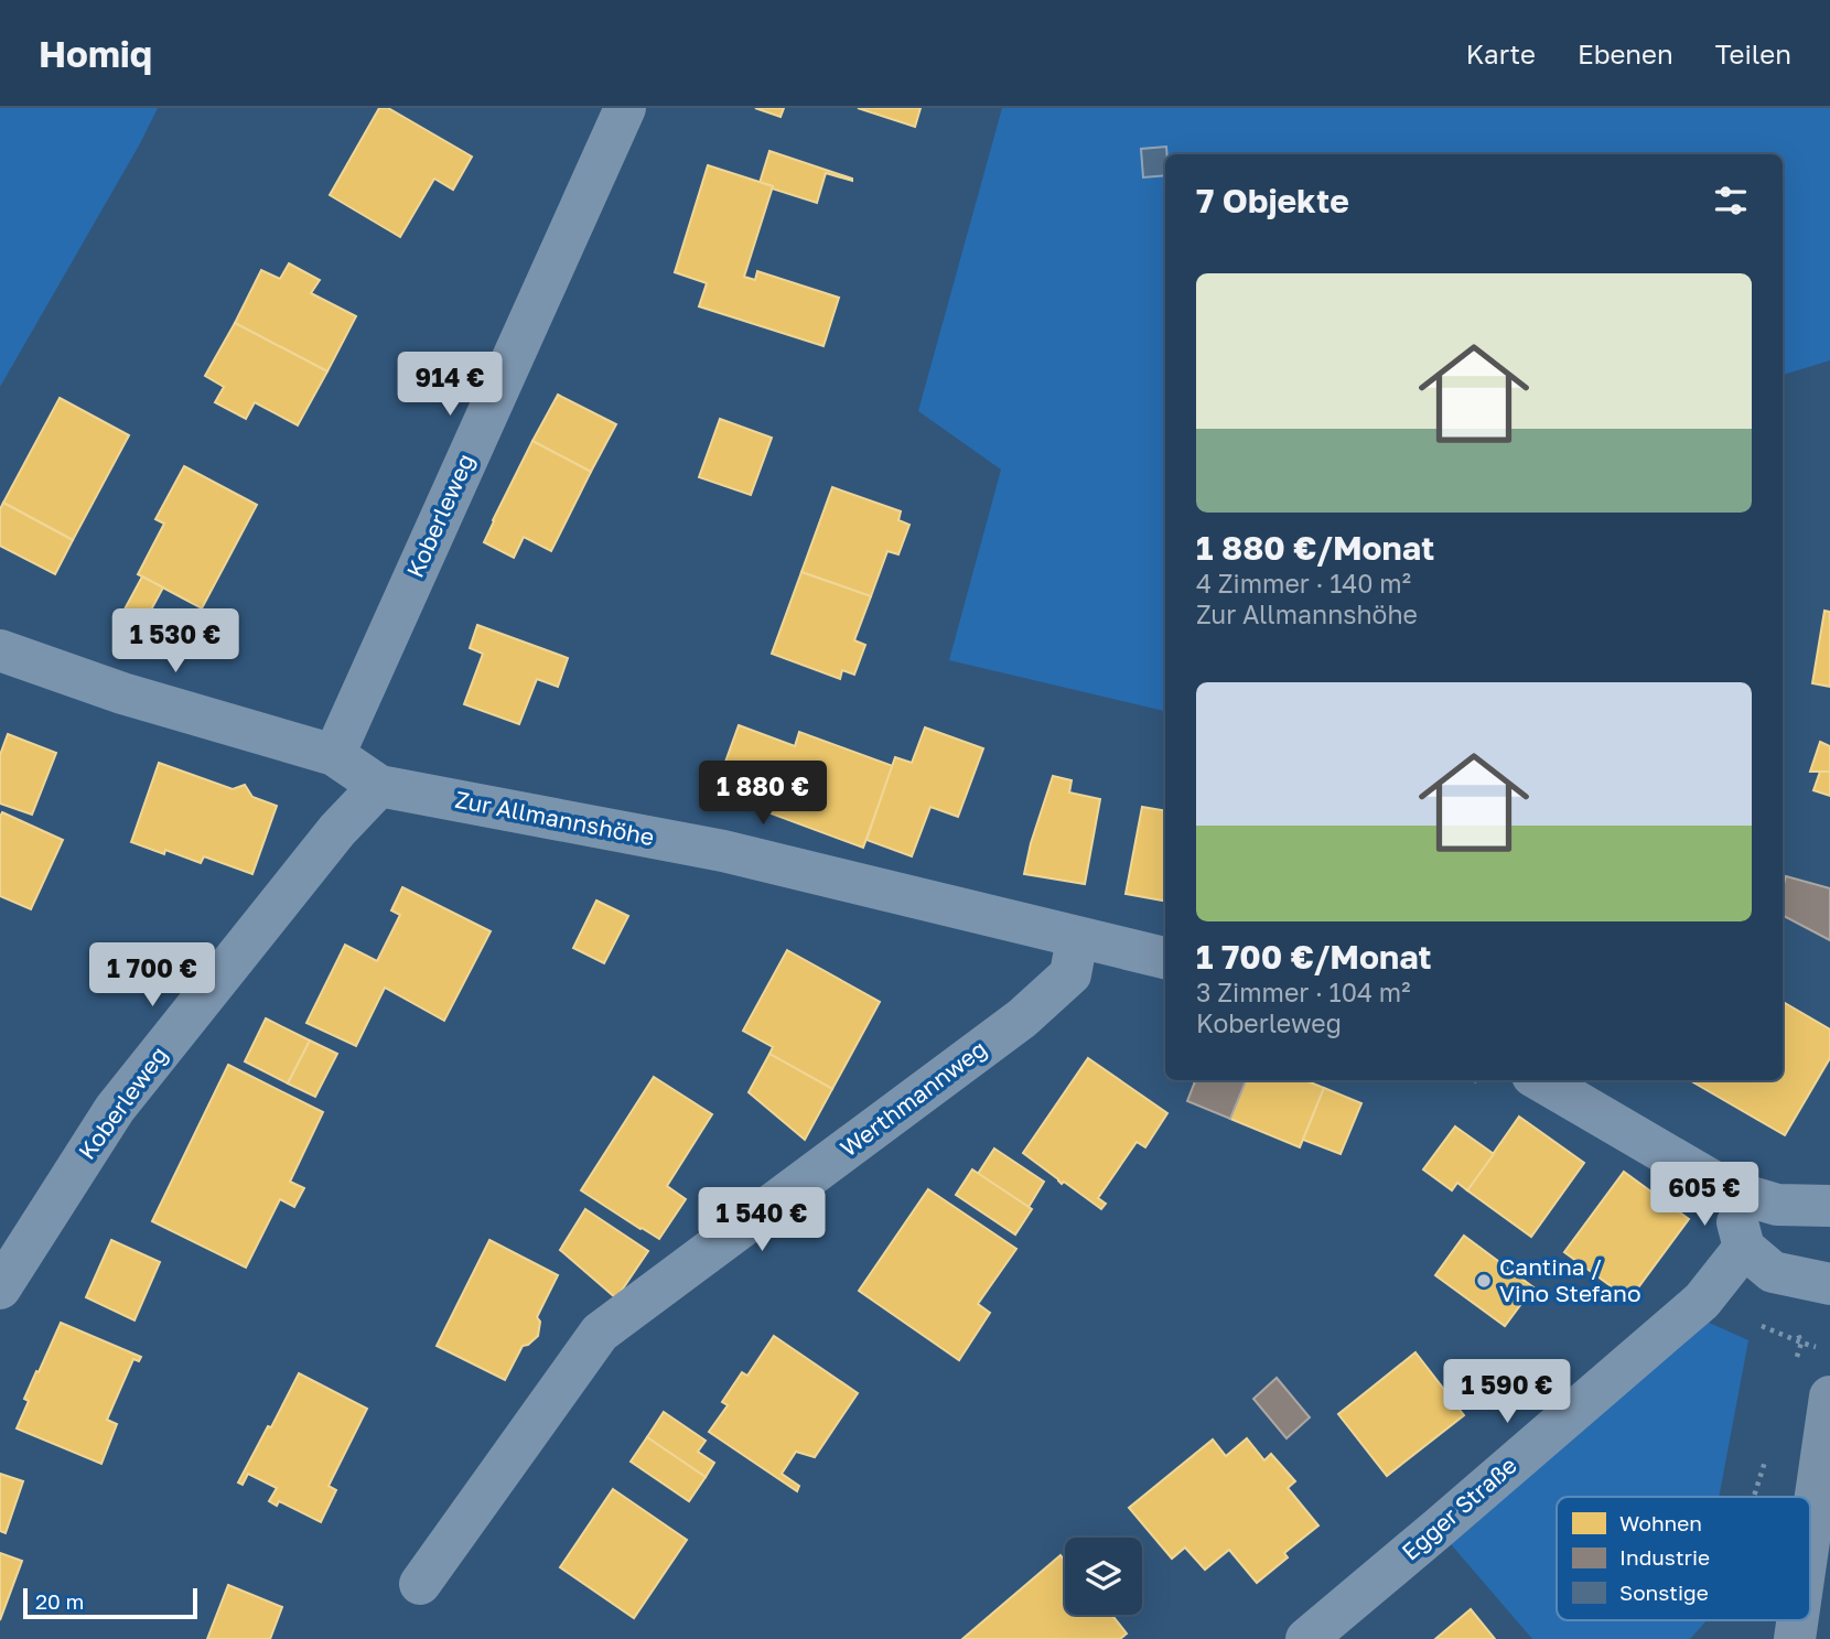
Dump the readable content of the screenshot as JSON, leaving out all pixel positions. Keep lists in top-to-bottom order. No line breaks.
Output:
{"streets":{"street":["Koberleweg","Zur Allmannshöhe","Werthmannweg","Egger Straße"]},"crossings":[["Koberleweg","Zur Allmannshöhe"],["Zur Allmannshöhe","Werthmannweg"]],"places":["Cantina / Vino Stefano"],"legend":["Wohnen","Industrie","Sonstige"],"scale_bar":"20 m","page":{"header":"Homiq","nav":["Karte","Ebenen","Teilen"],"heading":"7 Objekte","list":[{"name":"1 880 €/Monat","note":"4 Zimmer · 140 m² · Zur Allmannshöhe"},{"name":"1 700 €/Monat","note":"3 Zimmer · 104 m² · Koberleweg"}],"price":["914 €","1 530 €","1 880 €","1 700 €","605 €","1 540 €","1 590 €"],"scale":"20 m"}}
